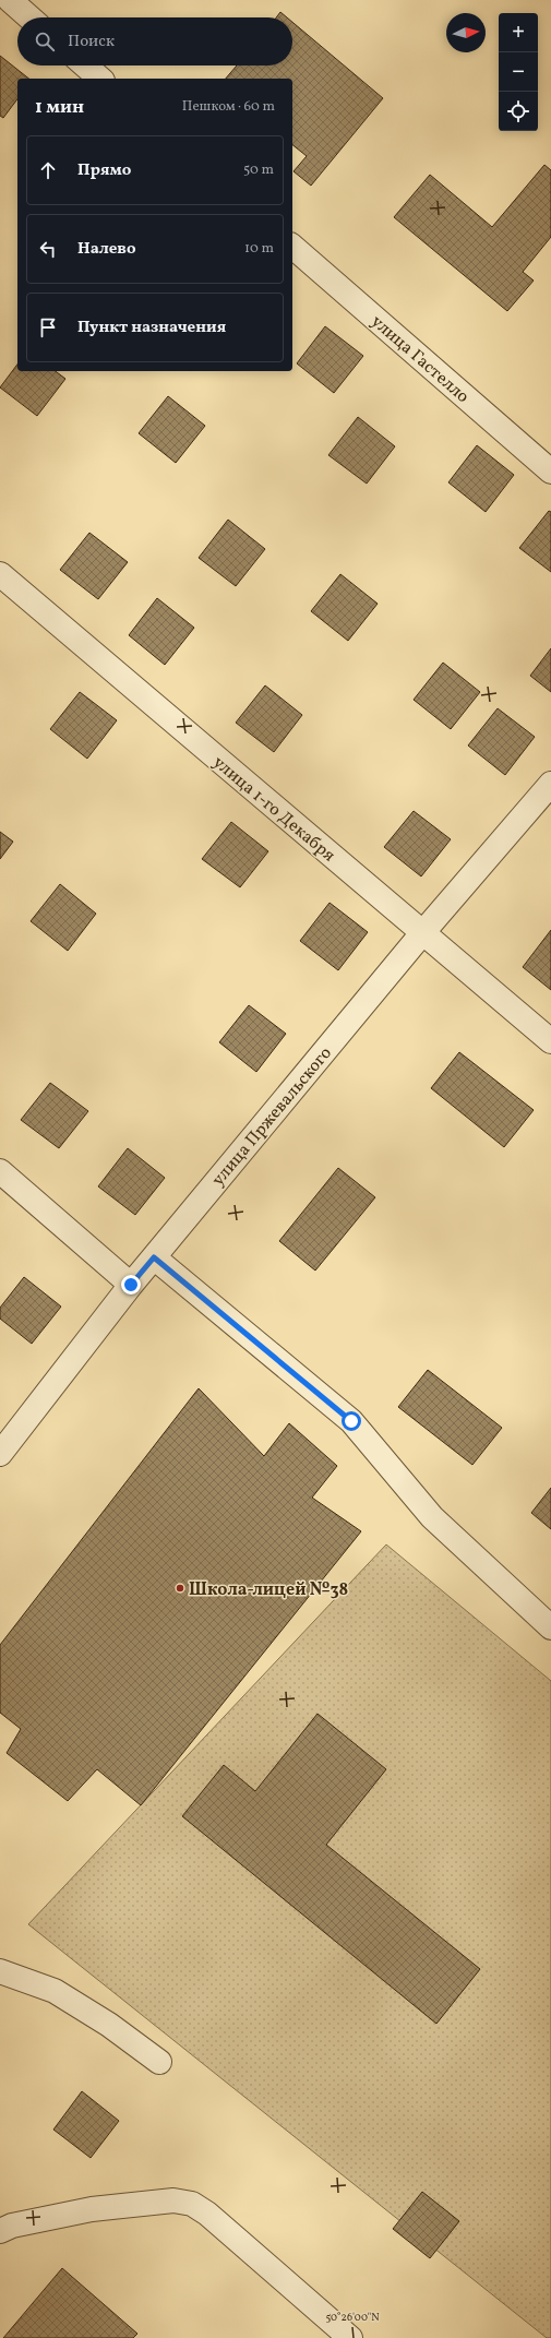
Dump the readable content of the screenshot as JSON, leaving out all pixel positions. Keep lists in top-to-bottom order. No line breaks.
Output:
{"streets":{"street":["улица Гастелло","улица 1-го Декабря","улица Пржевальского"]},"crossings":[["улица 1-го Декабря","улица Пржевальского"]],"places":["Школа-лицей №38"],"north":"right","page":{"map_buttons":["+","−"],"search":"Поиск","heading":["1 мин","Пешком · 60 m"],"list":[["Прямо","50 m"],["Налево","10 m"],"Пункт назначения"]},"coordinates":["50°26'00\"N"]}
